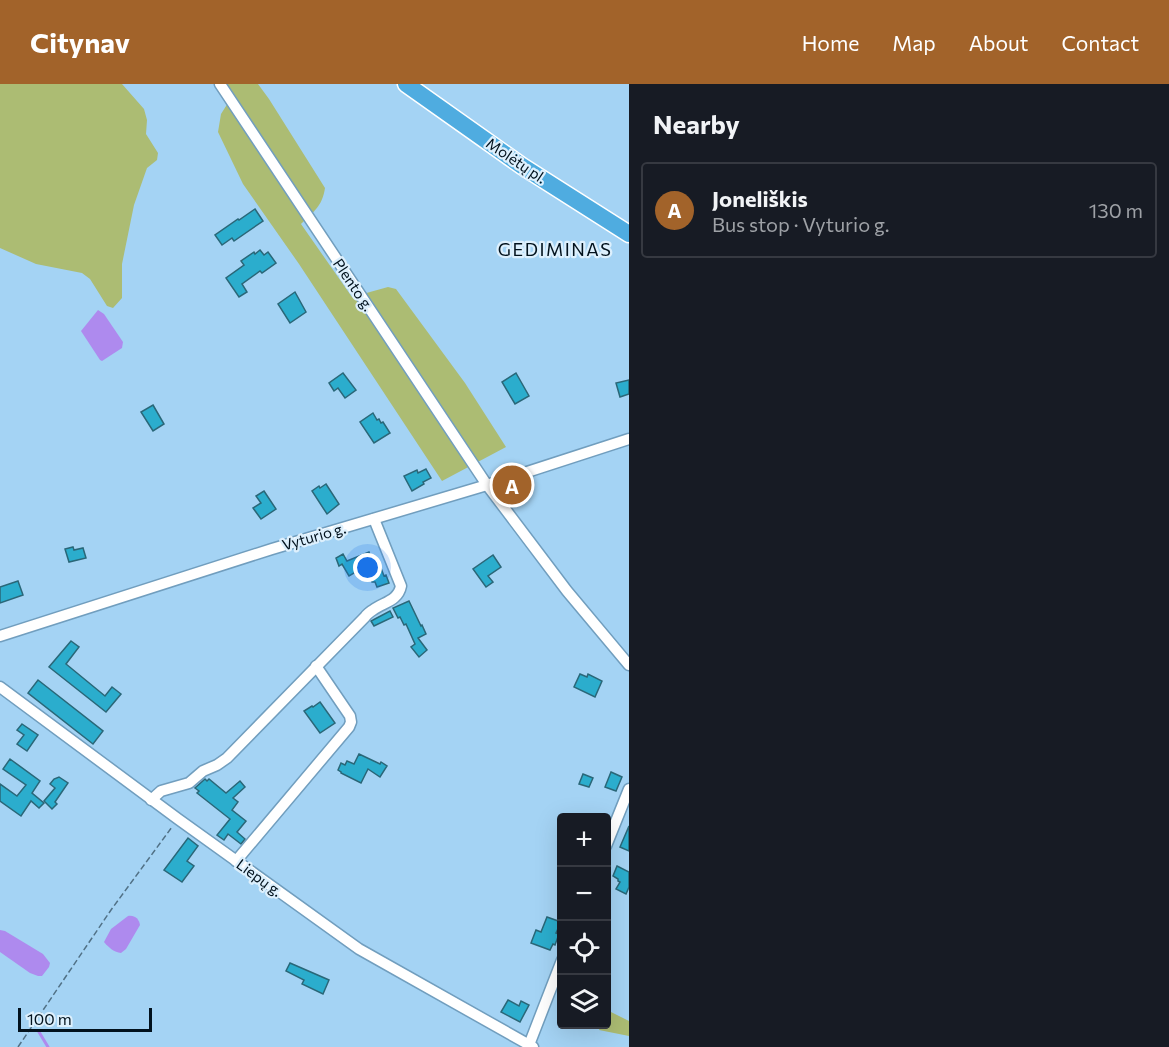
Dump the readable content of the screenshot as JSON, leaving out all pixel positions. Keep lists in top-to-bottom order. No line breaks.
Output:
{"streets":{"highway":["Molėtų pl."],"street":["Plento g.","Vyturio g.","Liepų g."]},"crossings":[["Plento g.","Vyturio g."]],"districts":["GEDIMINAS"],"scale_bar":"100 m","page":{"header":"Citynav","nav":["Home","Map","About","Contact"],"heading":"Nearby","list":[{"mark":"A","name":"Joneliškis","note":"Bus stop · Vyturio g.","value":"130 m"}],"pins":"A","map_buttons":["+","−"],"scale":"100 m"}}
